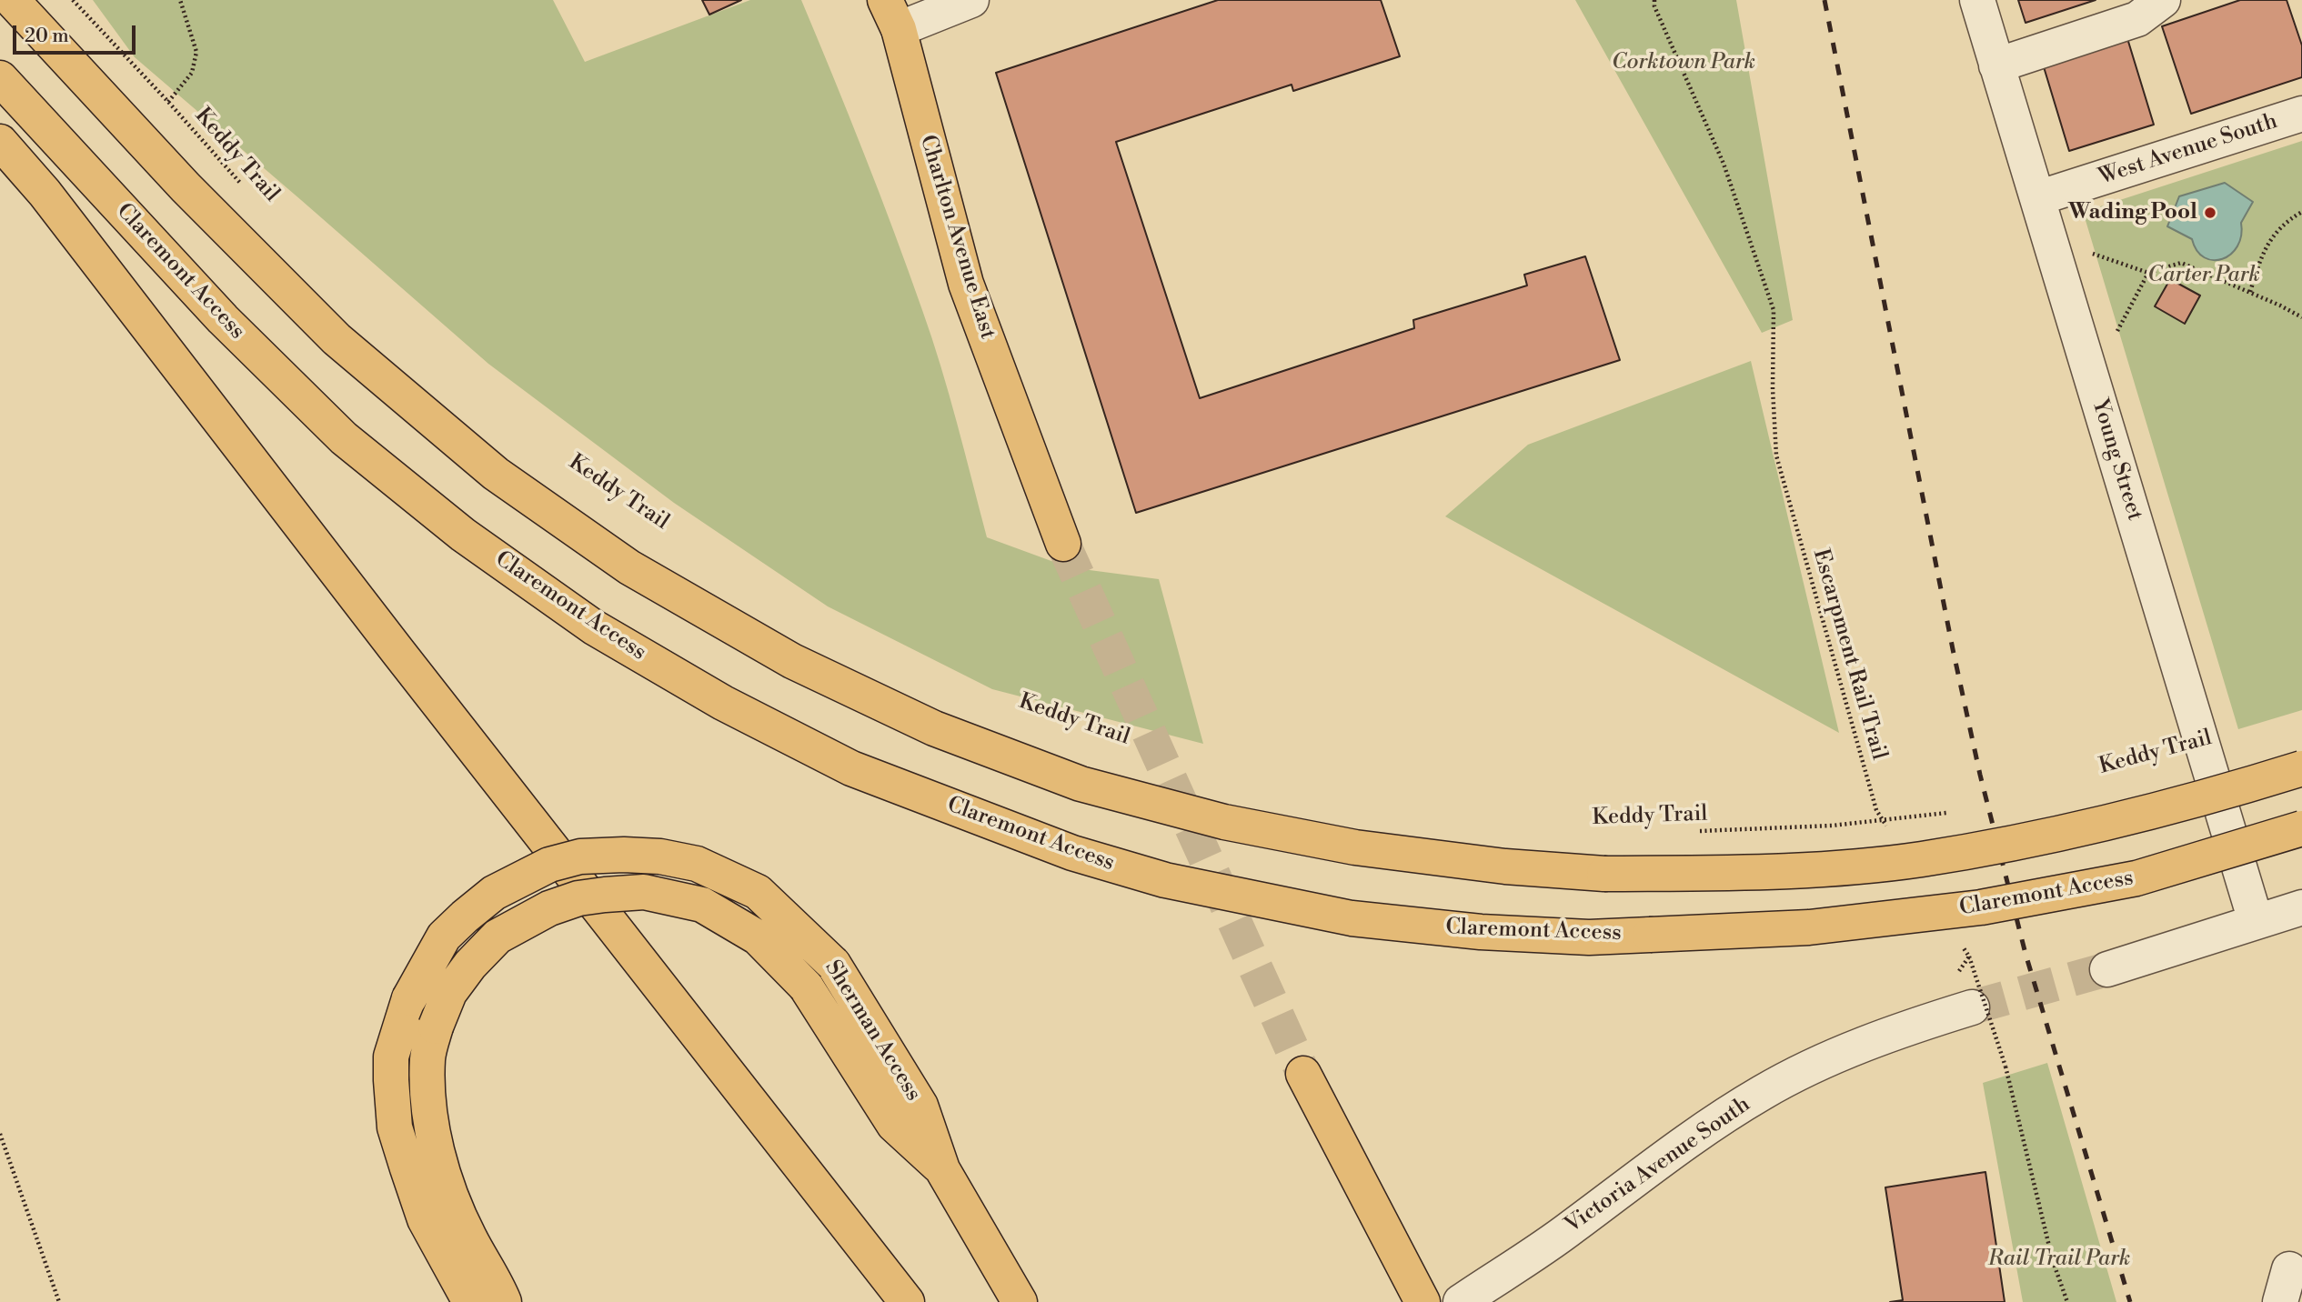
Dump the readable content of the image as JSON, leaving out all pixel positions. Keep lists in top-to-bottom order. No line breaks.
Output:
{"streets":{"main road":["Charlton Avenue East","Claremont Access","Sherman Access"],"street":["West Avenue South","Young Street","Victoria Avenue South"],"path":["Keddy Trail","Escarpment Rail Trail"]},"crossings":[["West Avenue South","Young Street"]],"parks":["Corktown Park","Carter Park","Rail Trail Park"],"places":["Wading Pool"],"scale_bar":"20 m"}
